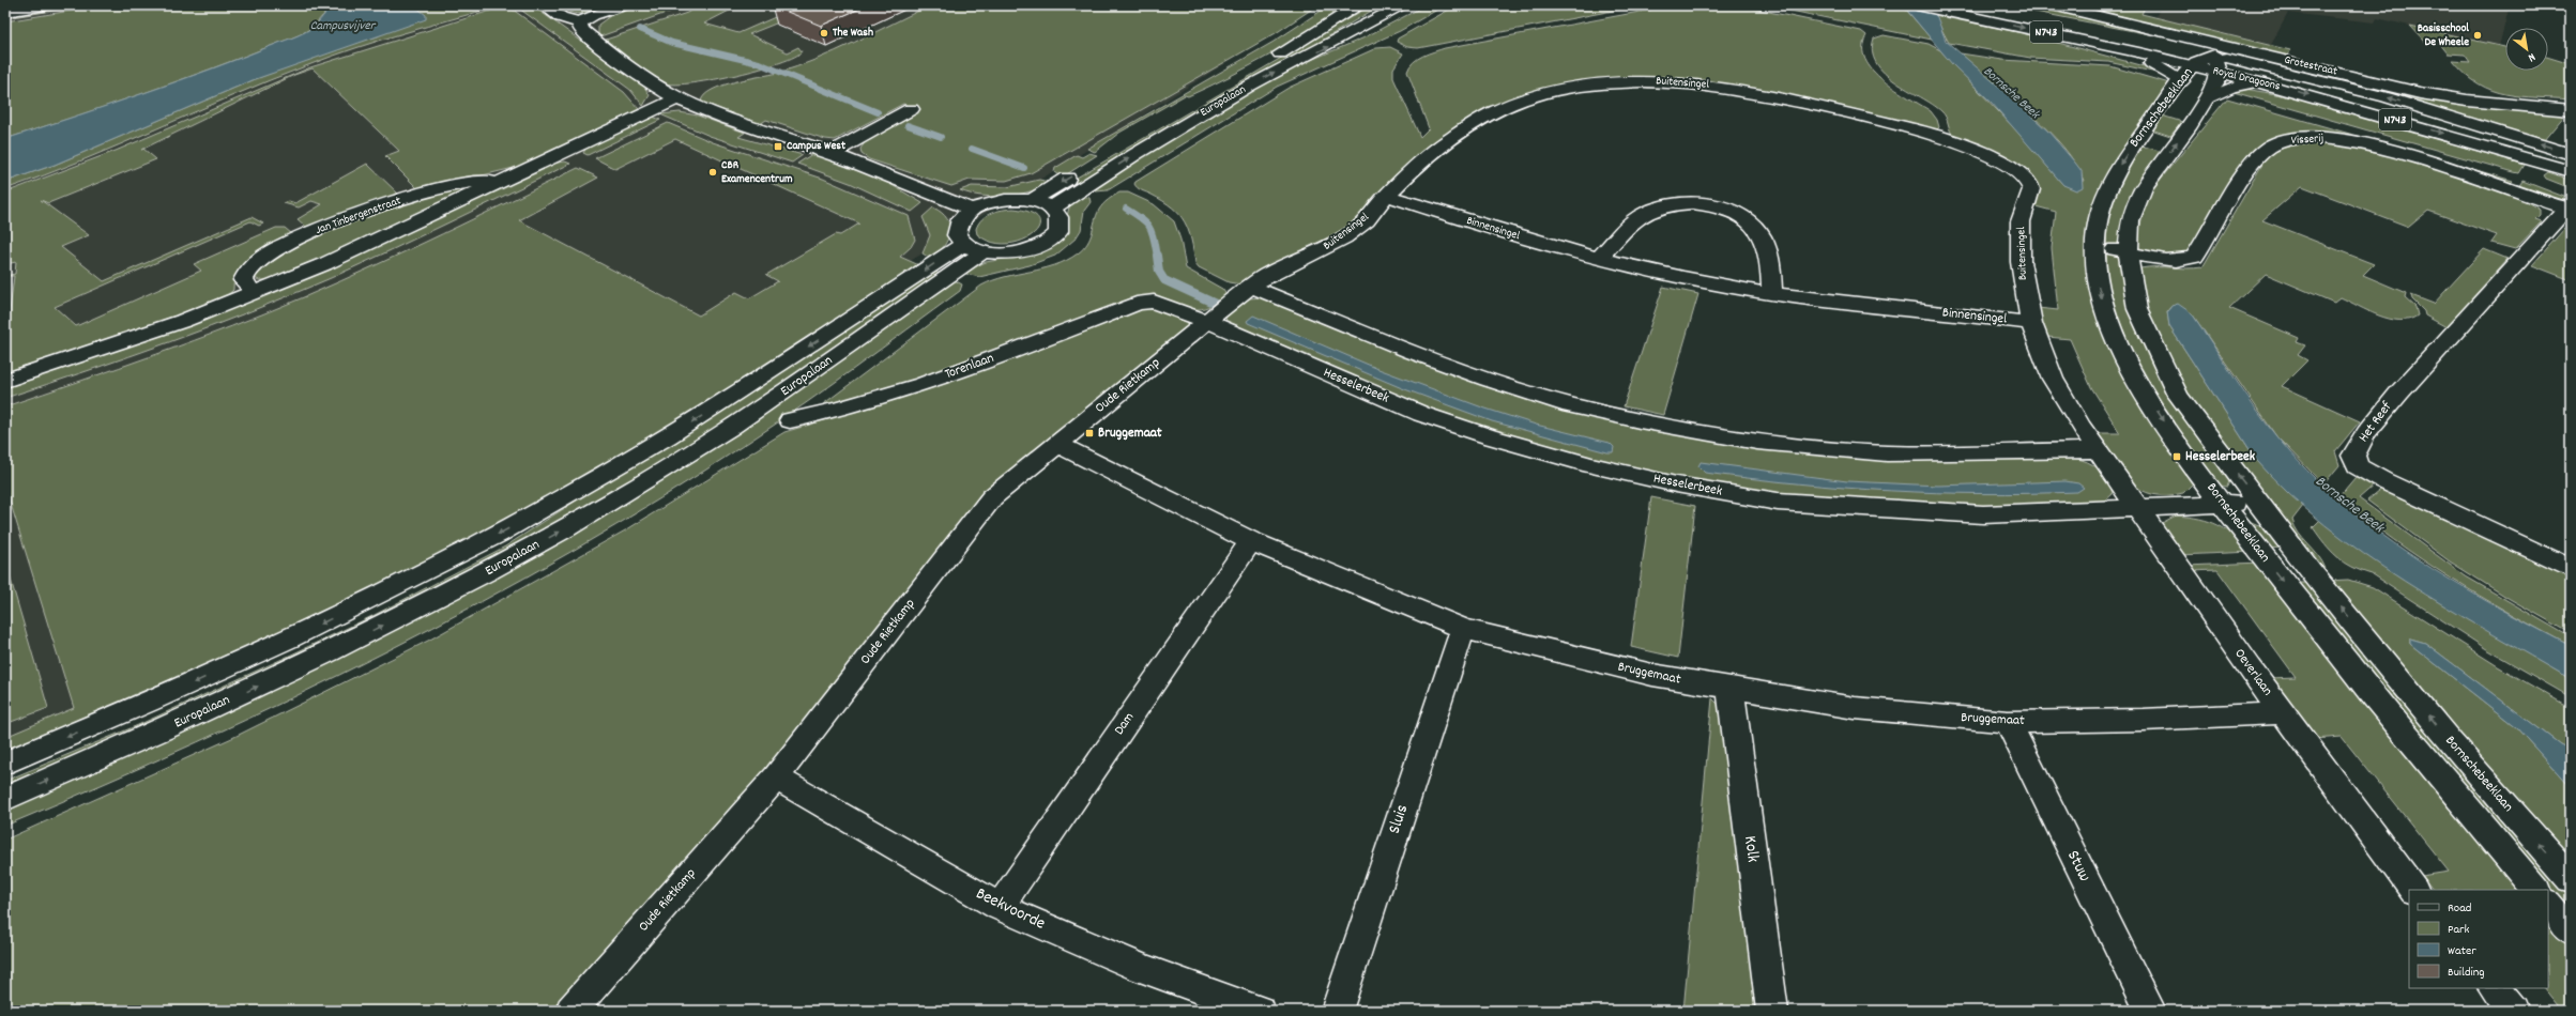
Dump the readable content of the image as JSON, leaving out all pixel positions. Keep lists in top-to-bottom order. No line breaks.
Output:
{"streets":{"street":["N743","Grotestraat","Royal Dragoons","Buitensingel","Europalaan","Bornschebeeklaan","Visserij","Jan Tinbergenstraat","Binnensingel","Torenlaan","Oude Rietkamp","Hesselerbeek","Het Reef","Oeverlaan","Bruggemaat","Dam","Sluis","Kolk","Stuw","Beekvoorde"]},"crossings":[["N743","Royal Dragoons"],["N743","Bornschebeeklaan"],["Royal Dragoons","Bornschebeeklaan"],["Buitensingel","Binnensingel"],["Buitensingel","Oude Rietkamp"],["Bornschebeeklaan","Visserij"],["Bornschebeeklaan","Hesselerbeek"],["Visserij","Het Reef"],["Torenlaan","Hesselerbeek"],["Oude Rietkamp","Hesselerbeek"],["Oude Rietkamp","Bruggemaat"],["Oude Rietkamp","Beekvoorde"],["Hesselerbeek","Oeverlaan"],["Oeverlaan","Bruggemaat"],["Bruggemaat","Dam"],["Bruggemaat","Sluis"],["Bruggemaat","Kolk"],["Bruggemaat","Stuw"],["Dam","Beekvoorde"]],"water":["Campusvijver","Bornsche Beek"],"places":{"other":["The Wash","Basisschool De Wheele","CBR Examencentrum"],"transit":["Campus West","Bruggemaat","Hesselerbeek"]},"legend":["Road","Park","Water","Building"],"north":"bottom right"}
